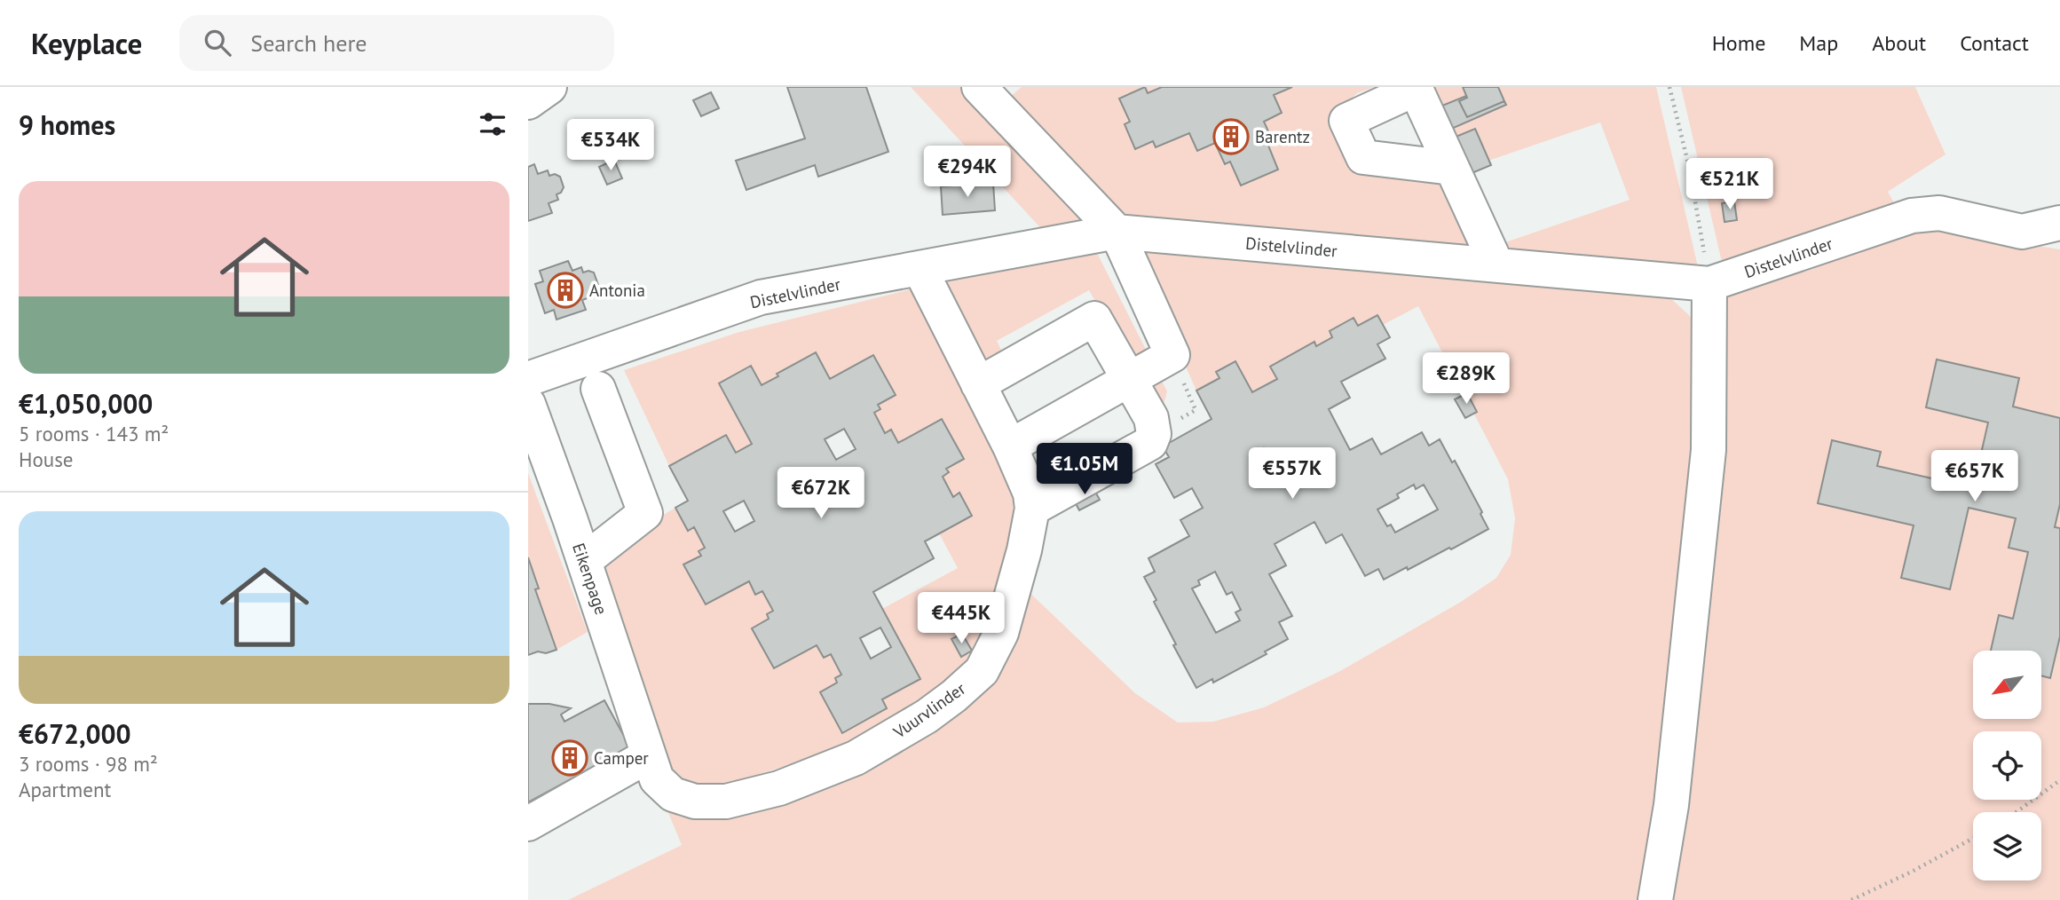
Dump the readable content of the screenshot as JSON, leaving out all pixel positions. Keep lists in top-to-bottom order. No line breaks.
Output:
{"streets":{"lane":["Distelvlinder","Eikenpage","Vuurvlinder"]},"crossings":[["Distelvlinder","Vuurvlinder"],["Eikenpage","Vuurvlinder"]],"places":{"building":["Barentz","Antonia","Camper"]},"north":"bottom left","page":{"header":"Keyplace","search":"Search here","nav":["Home","Map","About","Contact"],"heading":"9 homes","price":["€534K","€294K","€521K","€289K","€1.05M","€557K","€657K","€672K","€445K"],"list":[{"name":"€1,050,000","note":"5 rooms · 143 m² · House"},{"name":"€672,000","note":"3 rooms · 98 m² · Apartment"}]}}
